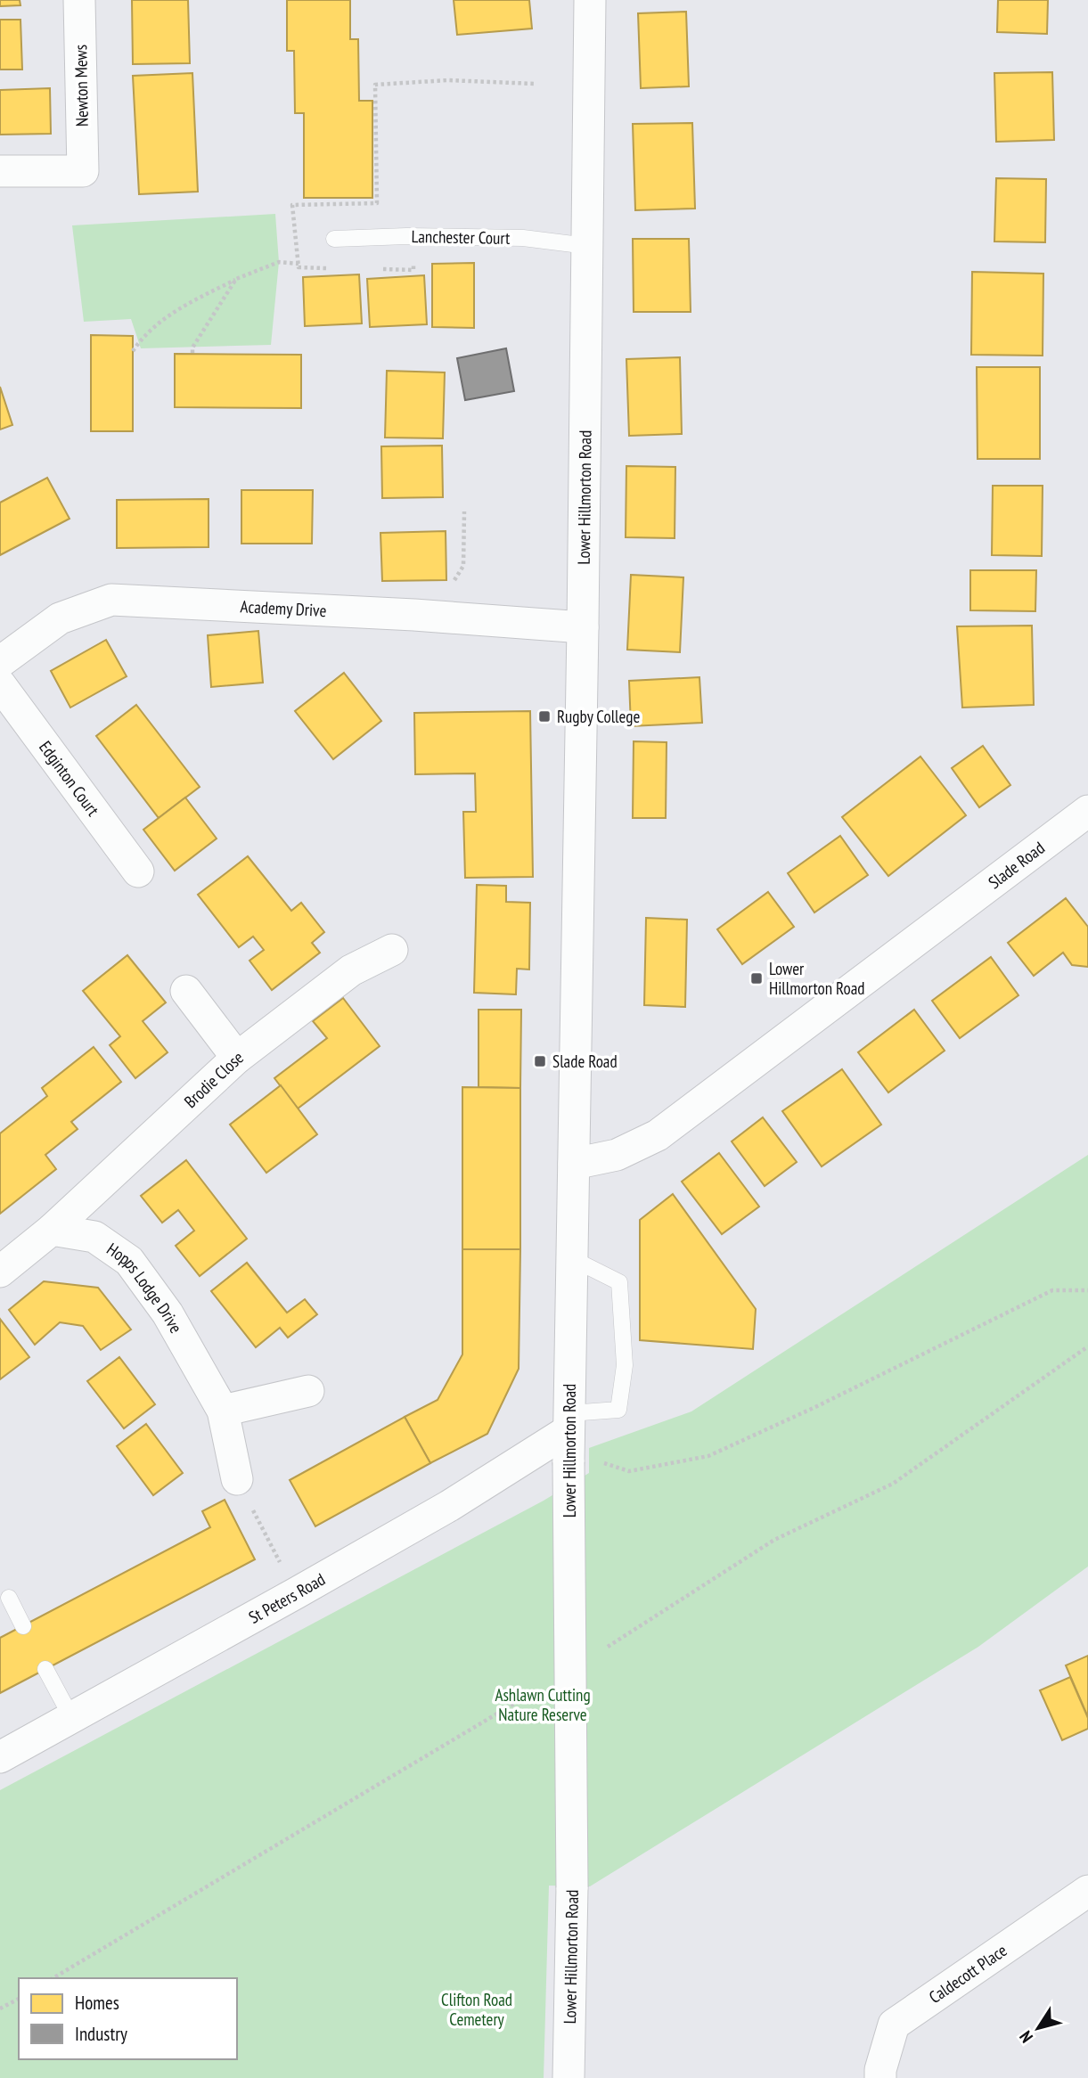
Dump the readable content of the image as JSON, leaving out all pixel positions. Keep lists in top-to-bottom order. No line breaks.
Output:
{"streets":{"street":["Newton Mews","Lower Hillmorton Road","Academy Drive","Edginton Court","Slade Road","Brodie Close","Hopps Lodge Drive","St Peters Road","Caldecott Place"],"lane":["Lanchester Court"]},"crossings":[["Lanchester Court","Lower Hillmorton Road"],["Lower Hillmorton Road","Academy Drive"],["Lower Hillmorton Road","Slade Road"],["Lower Hillmorton Road","St Peters Road"],["Brodie Close","Hopps Lodge Drive"]],"parks":["Ashlawn Cutting Nature Reserve","Clifton Road Cemetery"],"places":{"transit":["Rugby College","Lower Hillmorton Road","Slade Road"]},"legend":["Homes","Industry"],"north":"bottom left"}
